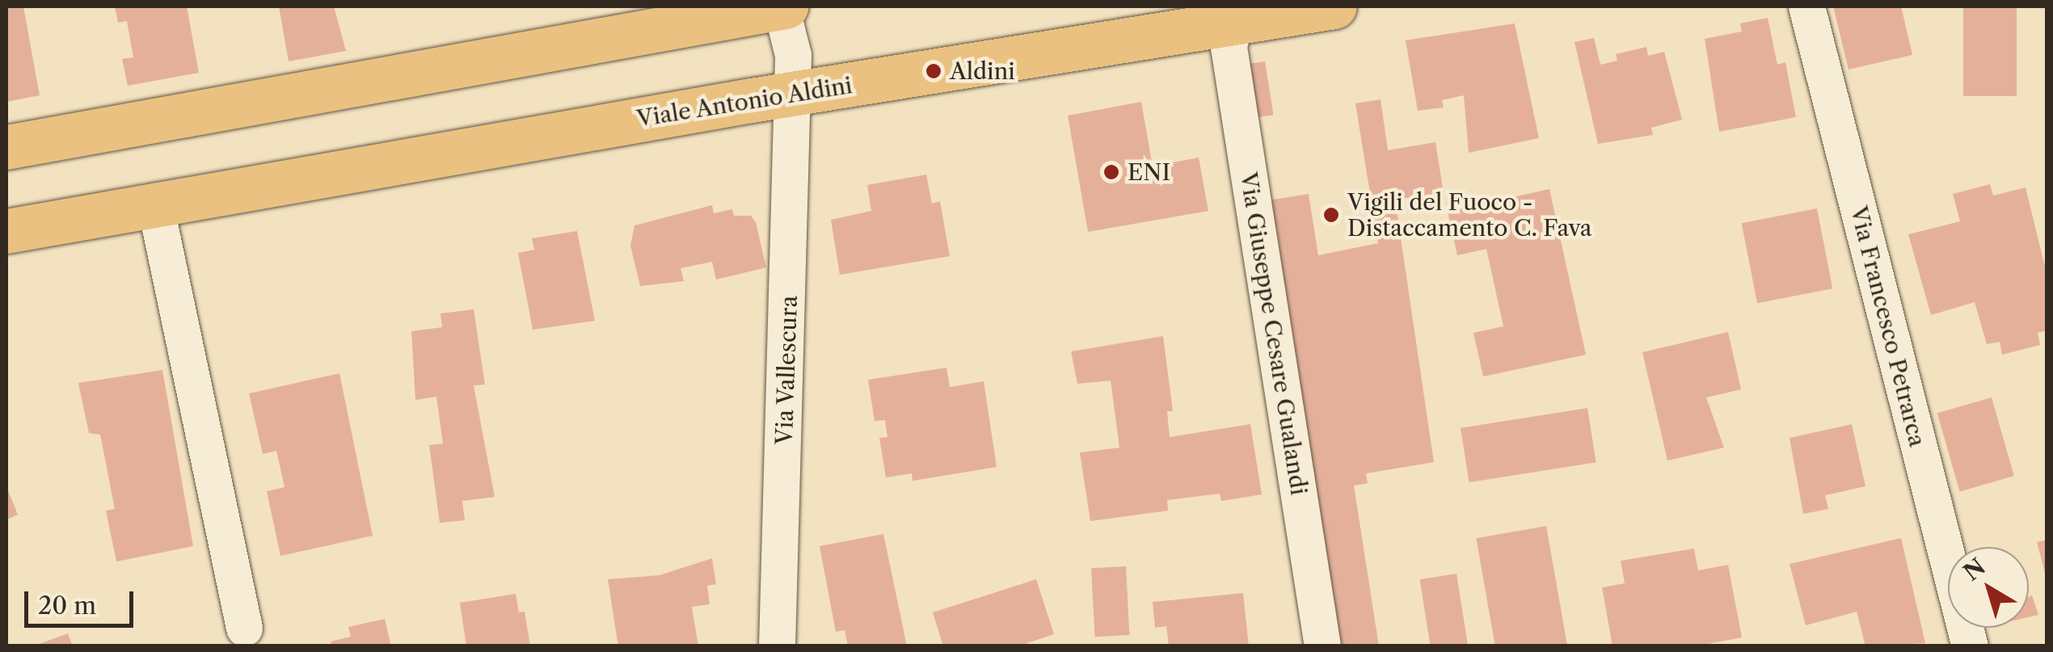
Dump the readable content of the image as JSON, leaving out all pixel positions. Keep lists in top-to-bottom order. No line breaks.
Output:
{"streets":{"main road":["Viale Antonio Aldini"],"street":["Via Francesco Petrarca","Via Giuseppe Cesare Gualandi","Via Vallescura"]},"crossings":[["Viale Antonio Aldini","Via Giuseppe Cesare Gualandi"],["Viale Antonio Aldini","Via Vallescura"]],"places":["Aldini","ENI","Vigili del Fuoco - Distaccamento C. Fava"],"scale_bar":"20 m","north":"top left"}
